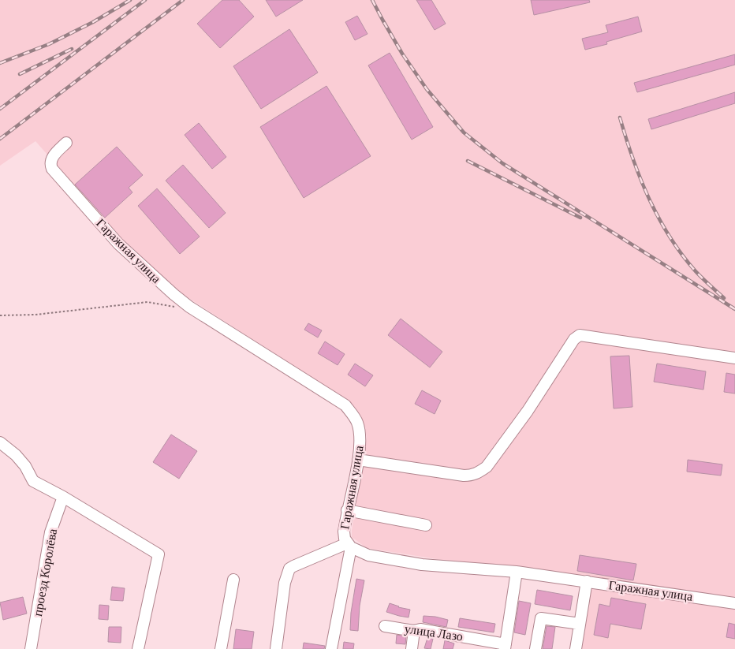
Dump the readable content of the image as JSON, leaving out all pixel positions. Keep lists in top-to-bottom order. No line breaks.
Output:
{"streets":{"street":["Гаражная улица","проезд Королёва","улица Лазо"]}}
